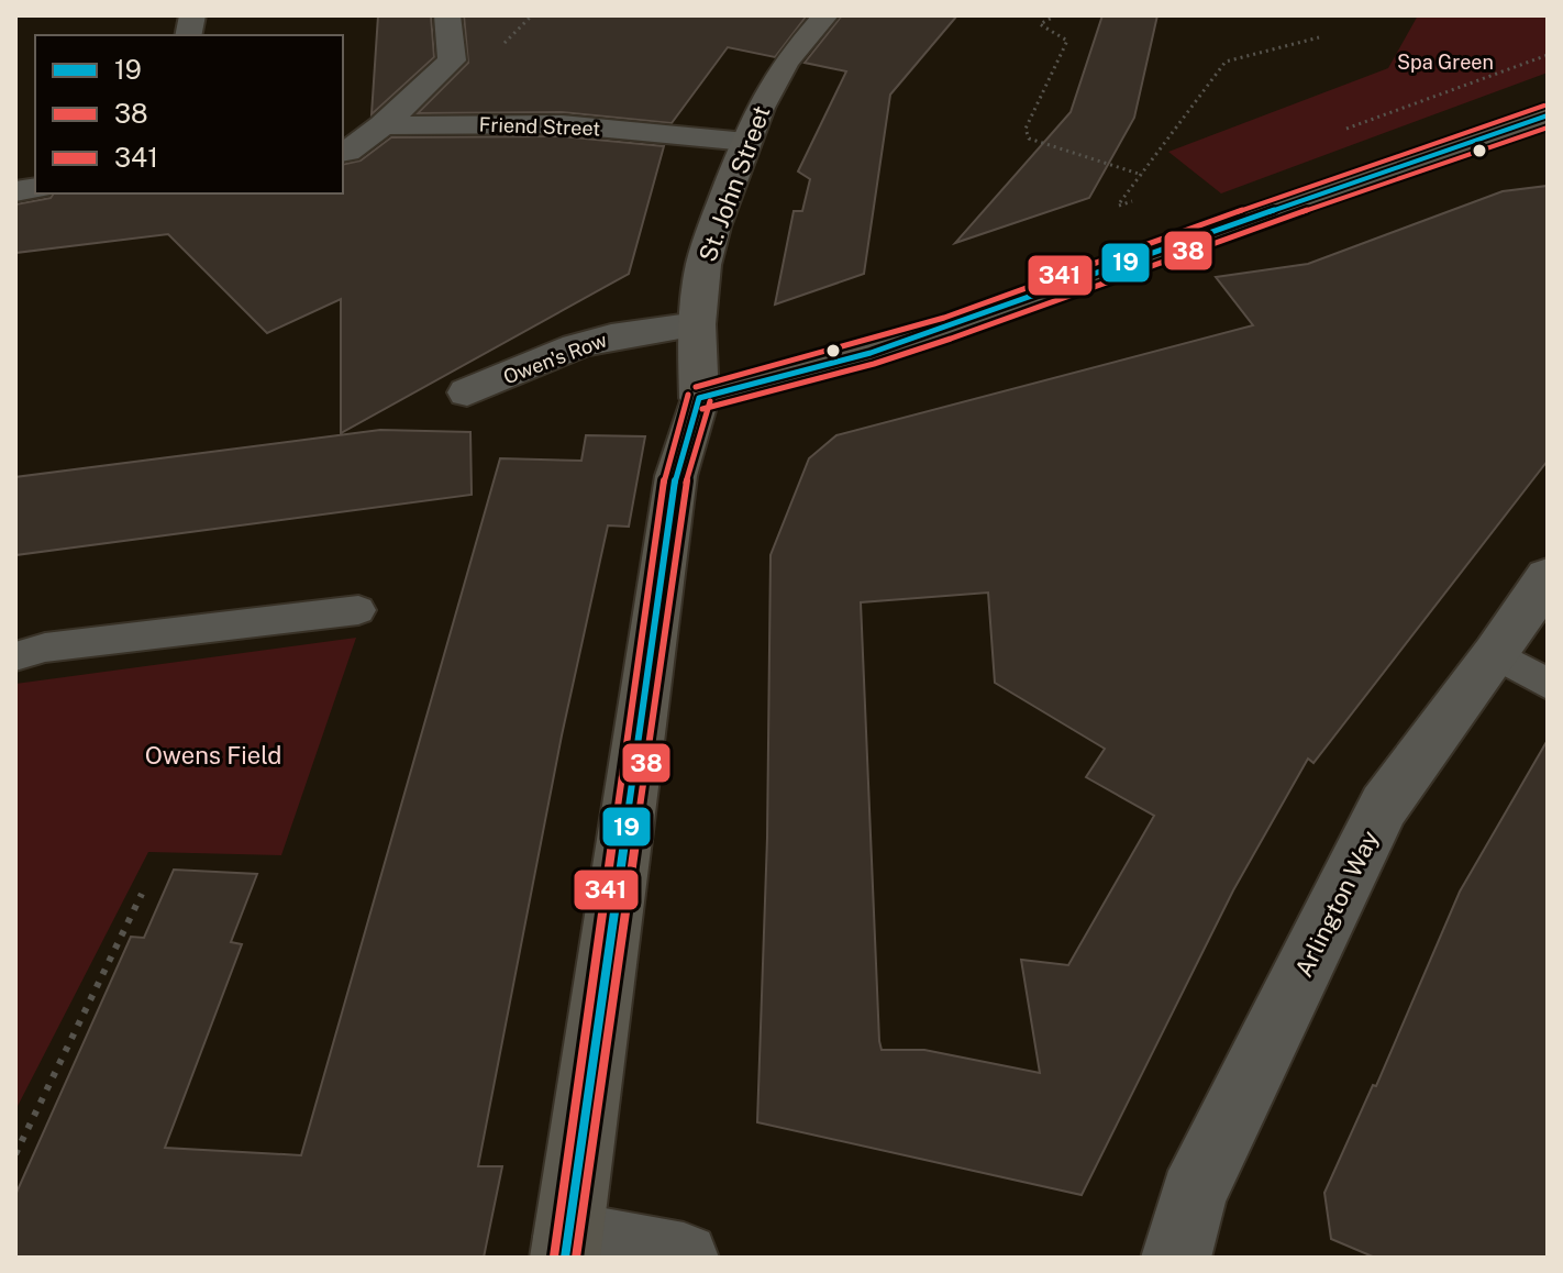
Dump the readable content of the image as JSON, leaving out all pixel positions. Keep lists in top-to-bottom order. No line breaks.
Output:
{"streets":{"main road":["St. John Street"],"street":["Friend Street","Owen's Row","Arlington Way"]},"crossings":[["Friend Street","St. John Street"],["St. John Street","Owen's Row"]],"parks":["Spa Green","Owens Field"],"lines":["transit line 341","transit line 19","transit line 38"],"legend":["19","38","341"]}
